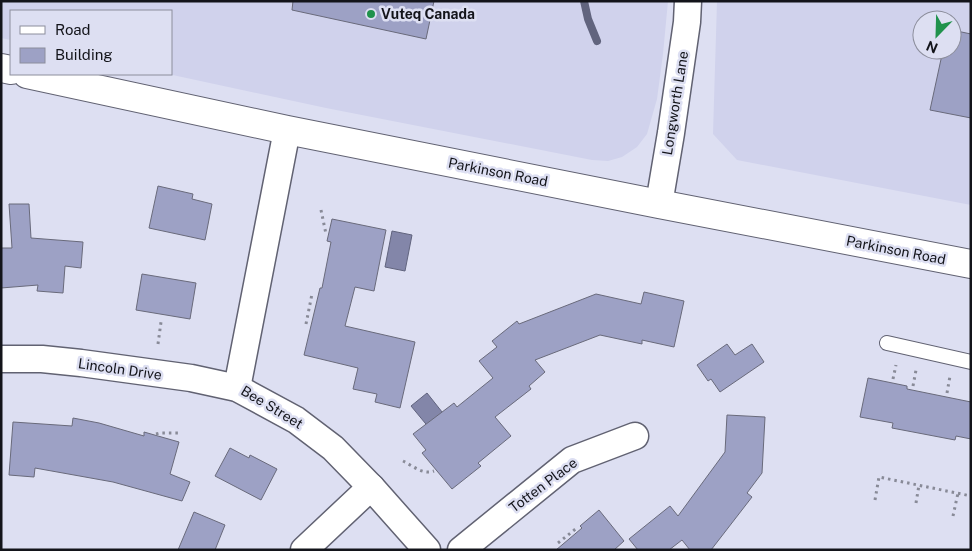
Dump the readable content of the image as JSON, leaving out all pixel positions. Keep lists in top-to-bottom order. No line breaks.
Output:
{"streets":{"main road":["Parkinson Road"],"street":["Longworth Lane","Lincoln Drive","Bee Street","Totten Place"]},"crossings":[["Longworth Lane","Parkinson Road"],["Parkinson Road","Bee Street"],["Lincoln Drive","Bee Street"]],"places":["Vuteq Canada"],"legend":["Road","Building"],"north":"bottom left"}
